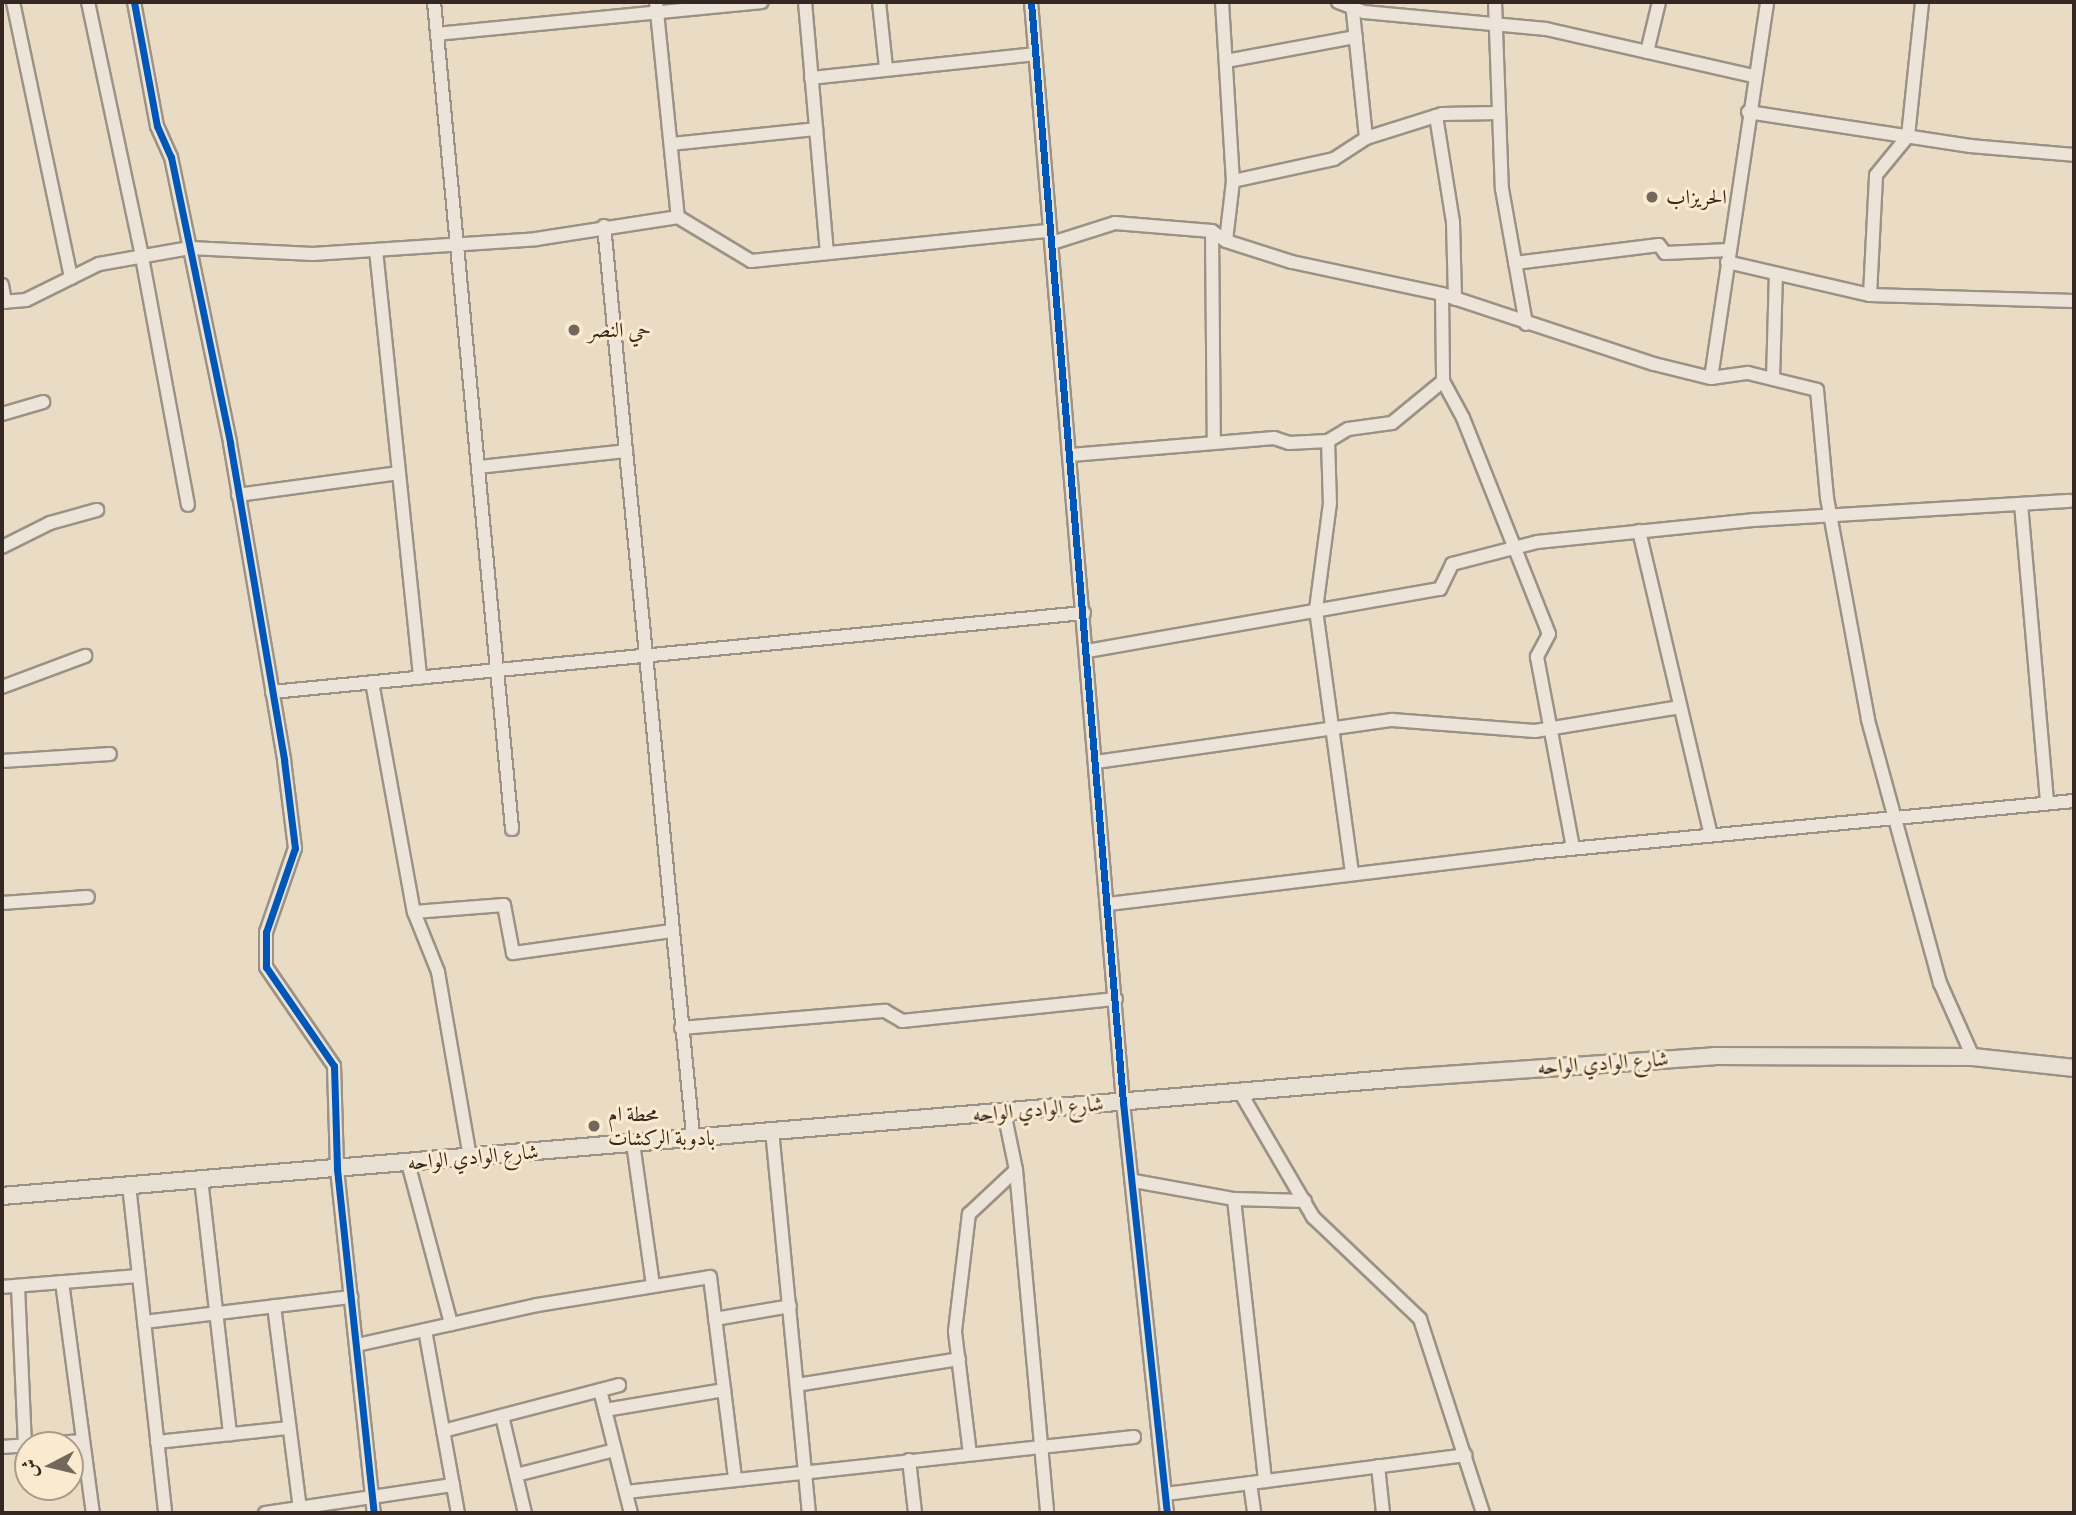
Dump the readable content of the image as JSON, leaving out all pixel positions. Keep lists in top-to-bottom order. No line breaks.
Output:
{"streets":{"main road":["شارع الوادي الواحه"]},"places":["الحريزاب","حي النصر","محطة ام بادوبة الركشات"],"north":"left"}
